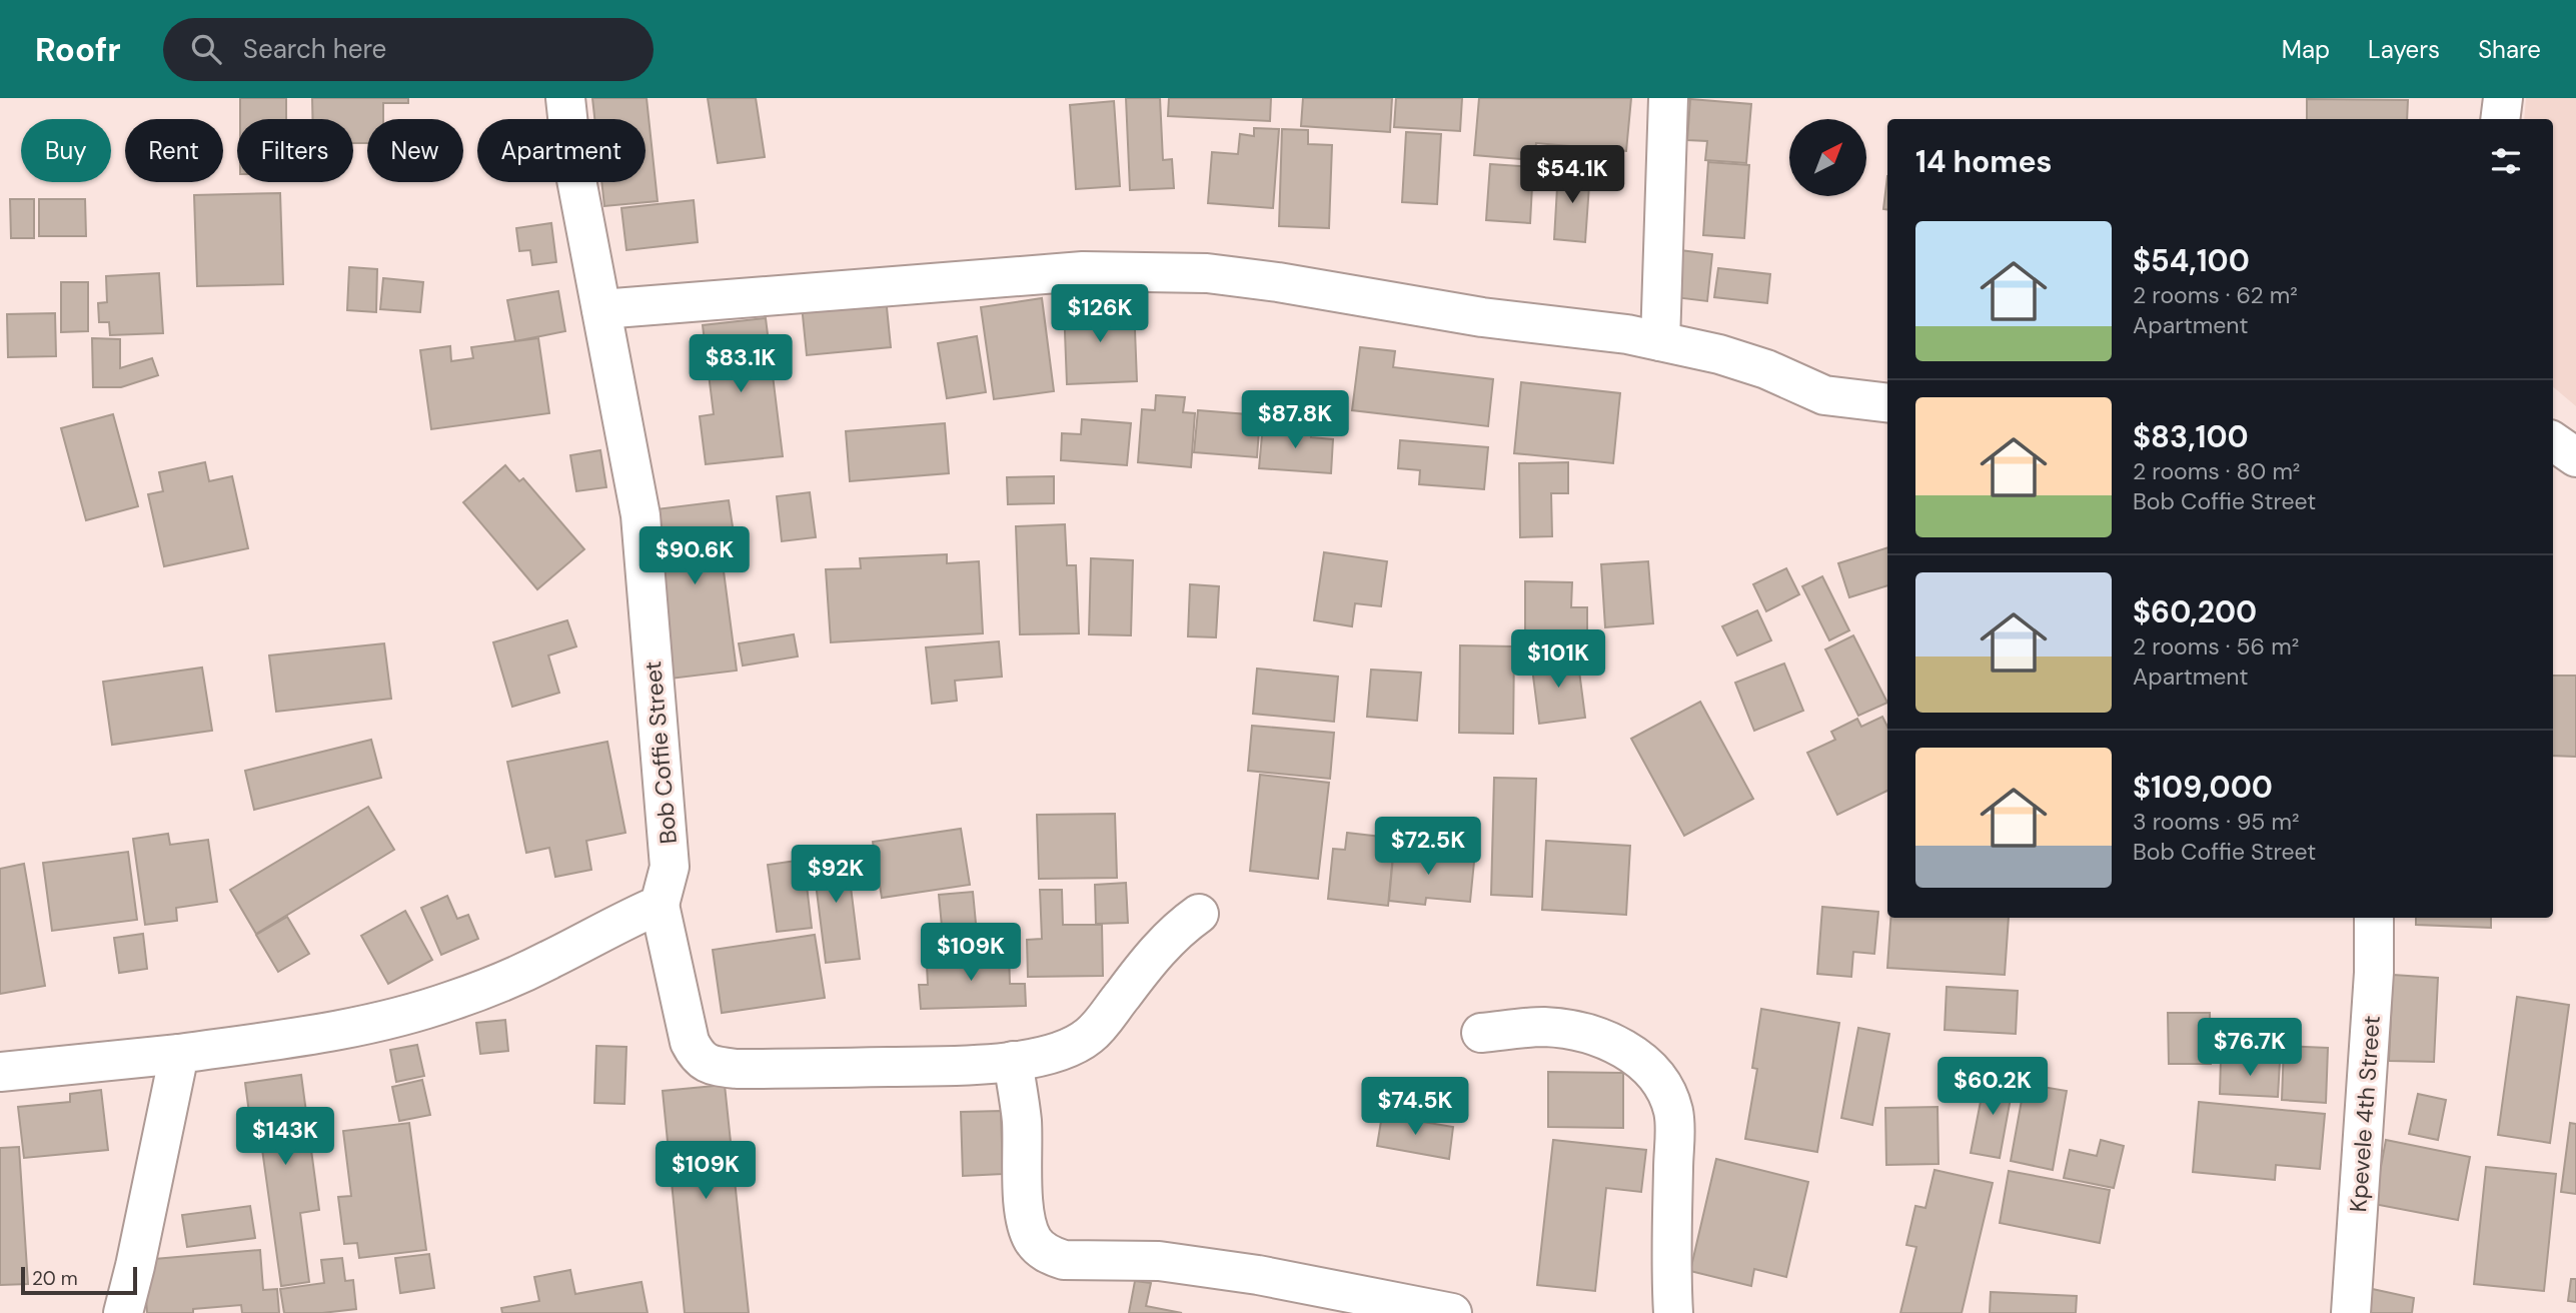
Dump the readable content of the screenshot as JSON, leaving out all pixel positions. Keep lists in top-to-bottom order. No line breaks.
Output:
{"streets":{"street":["Bob Coffie Street","Kpevele 4th Street"]},"scale_bar":"20 m","north":"top right","page":{"header":"Roofr","search":"Search here","nav":["Map","Layers","Share"],"chip":["Buy","Rent","Filters","New","Apartment"],"heading":"14 homes","price":["$54.1K","$126K","$83.1K","$87.8K","$90.6K","$101K","$72.5K","$92K","$109K","$76.7K","$60.2K","$74.5K","$143K","$109K"],"list":[{"name":"$54,100","note":"2 rooms · 62 m² · Apartment"},{"name":"$83,100","note":"2 rooms · 80 m² · Bob Coffie Street"},{"name":"$60,200","note":"2 rooms · 56 m² · Apartment"},{"name":"$109,000","note":"3 rooms · 95 m² · Bob Coffie Street"}],"scale":"20 m"}}
